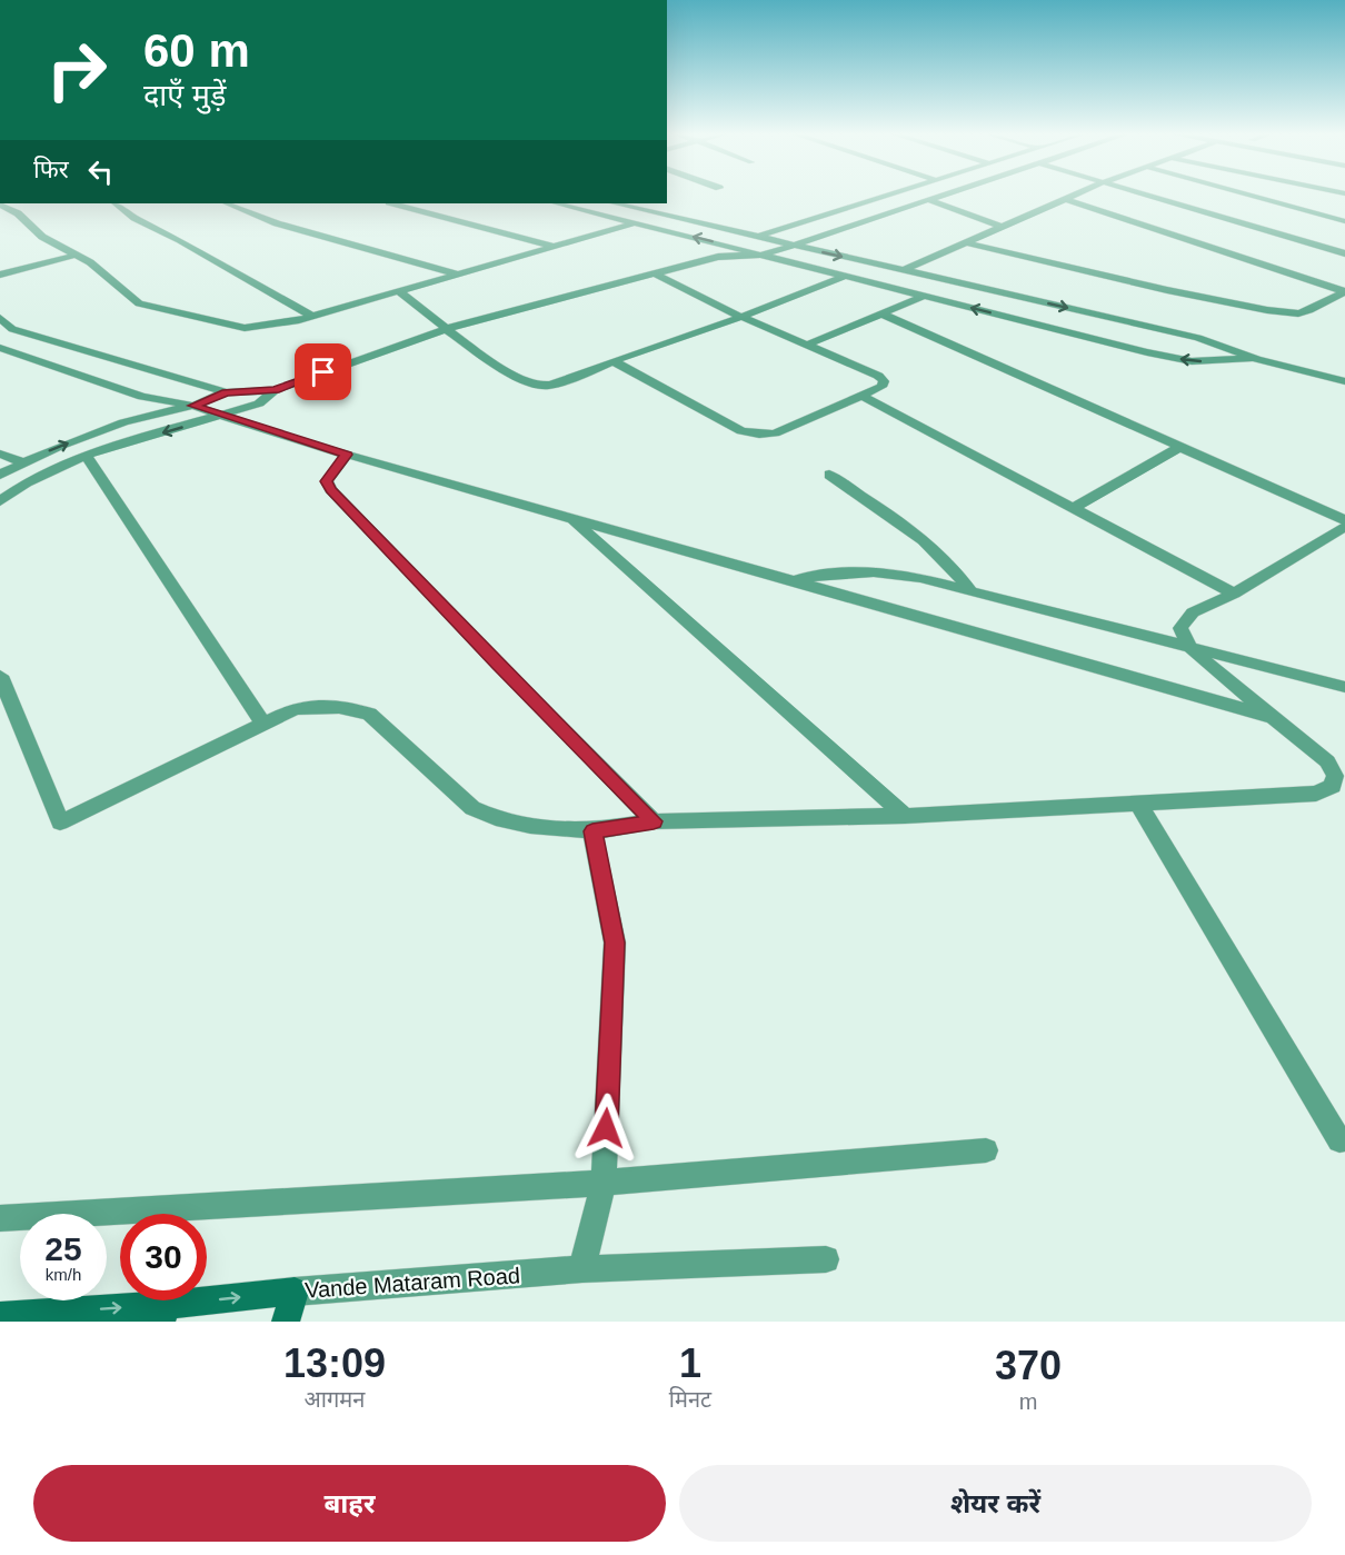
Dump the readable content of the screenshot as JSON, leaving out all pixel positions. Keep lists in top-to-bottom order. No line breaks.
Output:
{"streets":{"main road":["Vande Mataram Road"]},"page":{"turn":["60 m","दाएँ मुड़ें"],"then":"फिर","speed":"25 km/h","limit":"30","eta":["13:09","आगमन","1","मिनट","370","m"],"buttons":["बाहर","शेयर करें"]}}
